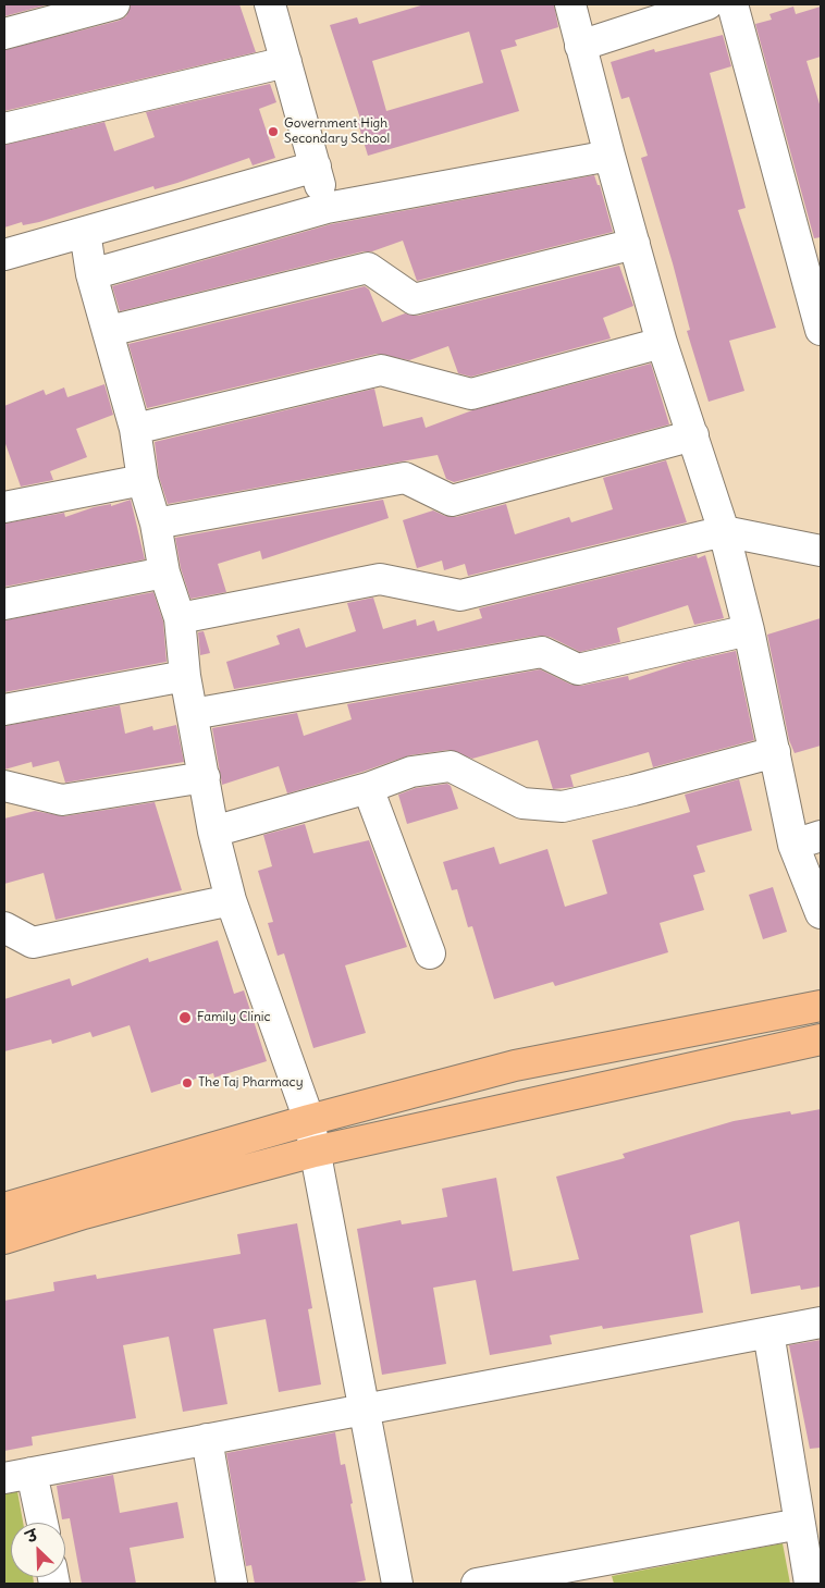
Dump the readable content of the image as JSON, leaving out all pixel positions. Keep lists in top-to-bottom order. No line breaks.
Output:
{"places":["Government High Secondary School","Family Clinic","The Taj Pharmacy"],"north":"top left"}
